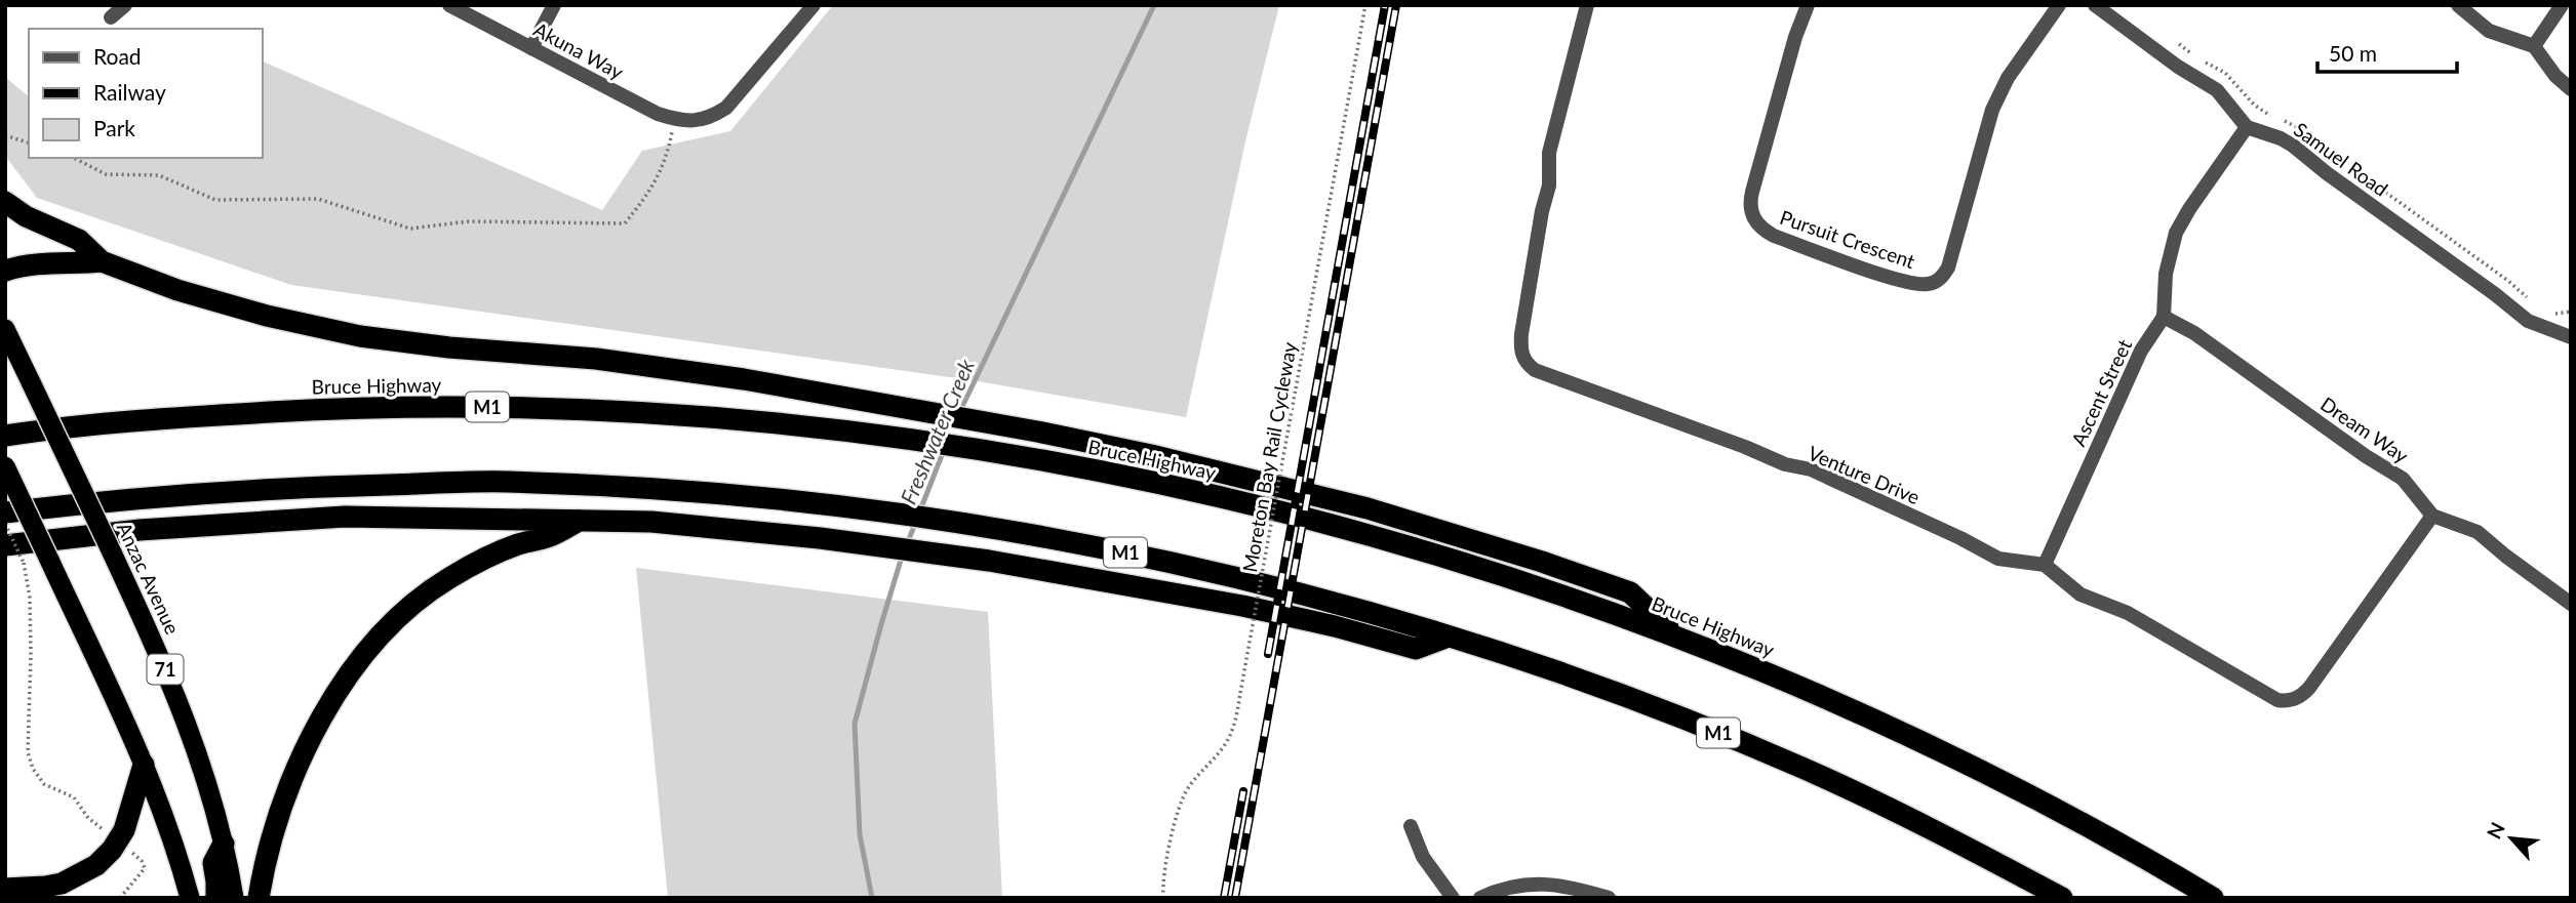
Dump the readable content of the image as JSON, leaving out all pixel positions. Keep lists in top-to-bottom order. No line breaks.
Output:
{"streets":{"highway":["Bruce Highway","M1","Anzac Avenue","71"],"street":["Akuna Way","Samuel Road","Pursuit Crescent","Ascent Street","Dream Way","Venture Drive"],"path":["Moreton Bay Rail Cycleway"]},"crossings":[["Ascent Street","Dream Way"],["Ascent Street","Venture Drive"]],"water":["Freshwater Creek"],"legend":["Road","Railway","Park"],"scale_bar":"50 m","north":"top left"}
